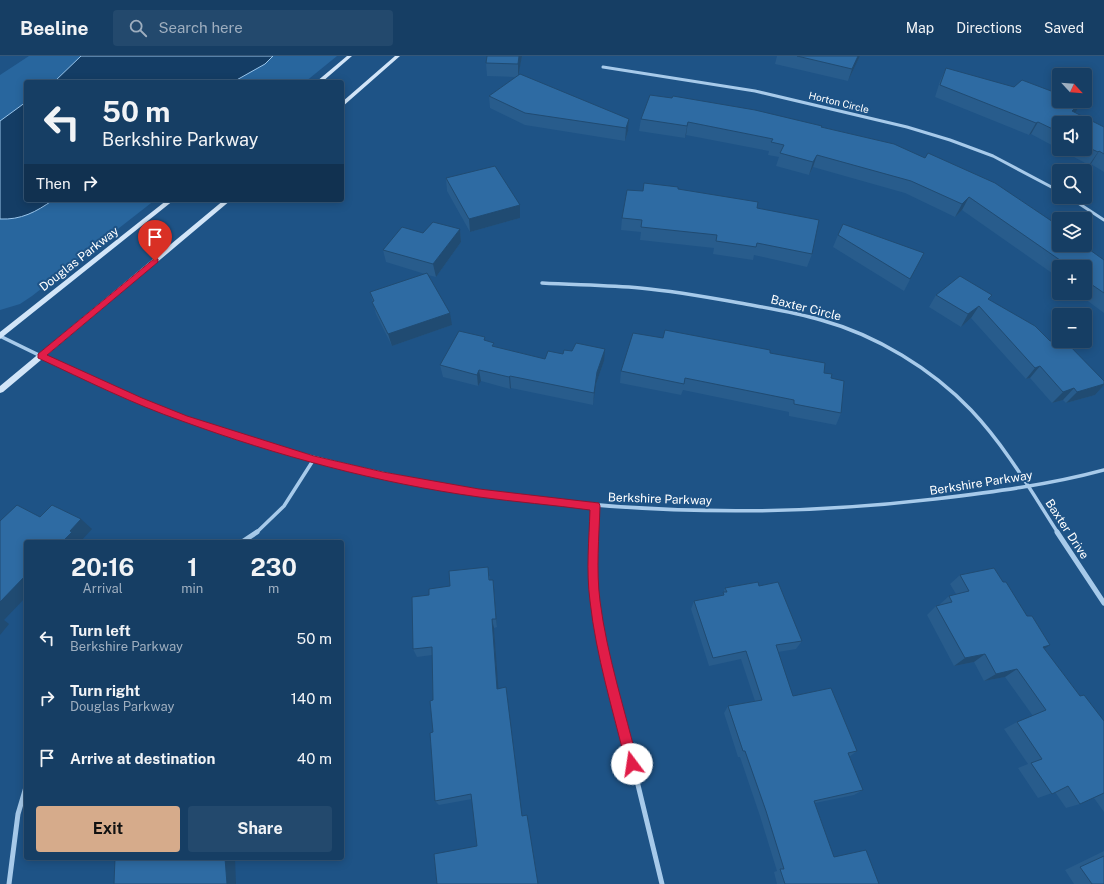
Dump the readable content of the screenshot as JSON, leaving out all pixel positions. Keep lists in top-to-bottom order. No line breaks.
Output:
{"streets":{"main road":["Douglas Parkway"],"street":["Horton Circle","Baxter Circle","Berkshire Parkway","Baxter Drive"]},"crossings":[["Douglas Parkway","Berkshire Parkway"],["Baxter Circle","Berkshire Parkway"],["Baxter Circle","Baxter Drive"],["Berkshire Parkway","Baxter Drive"]],"north":"bottom right","page":{"header":"Beeline","search":"Search here","nav":["Map","Directions","Saved"],"map_buttons":["+","−"],"turn":["50 m","Berkshire Parkway"],"then":"Then","eta":["20:16","Arrival","1","min","230","m"],"list":[{"name":"Turn left","note":"Berkshire Parkway","value":"50 m"},{"name":"Turn right","note":"Douglas Parkway","value":"140 m"},{"name":"Arrive at destination","value":"40 m"}],"buttons":["Exit","Share"]}}
